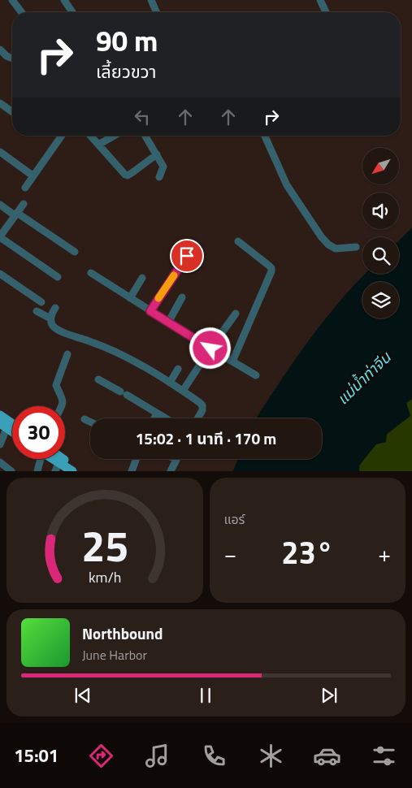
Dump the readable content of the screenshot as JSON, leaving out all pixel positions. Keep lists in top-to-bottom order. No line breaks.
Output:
{"water":["แม่น้ำท่าจีน"],"north":"bottom left","page":{"turn":["90 m","เลี้ยวขวา"],"limit":"30","trip":"15:02 · 1 นาที · 170 m","tile":"แอร์","heat":["−","23°","+"],"song":["Northbound","June Harbor"],"tabs":"15:01","gauge":["25","km/h"]}}
